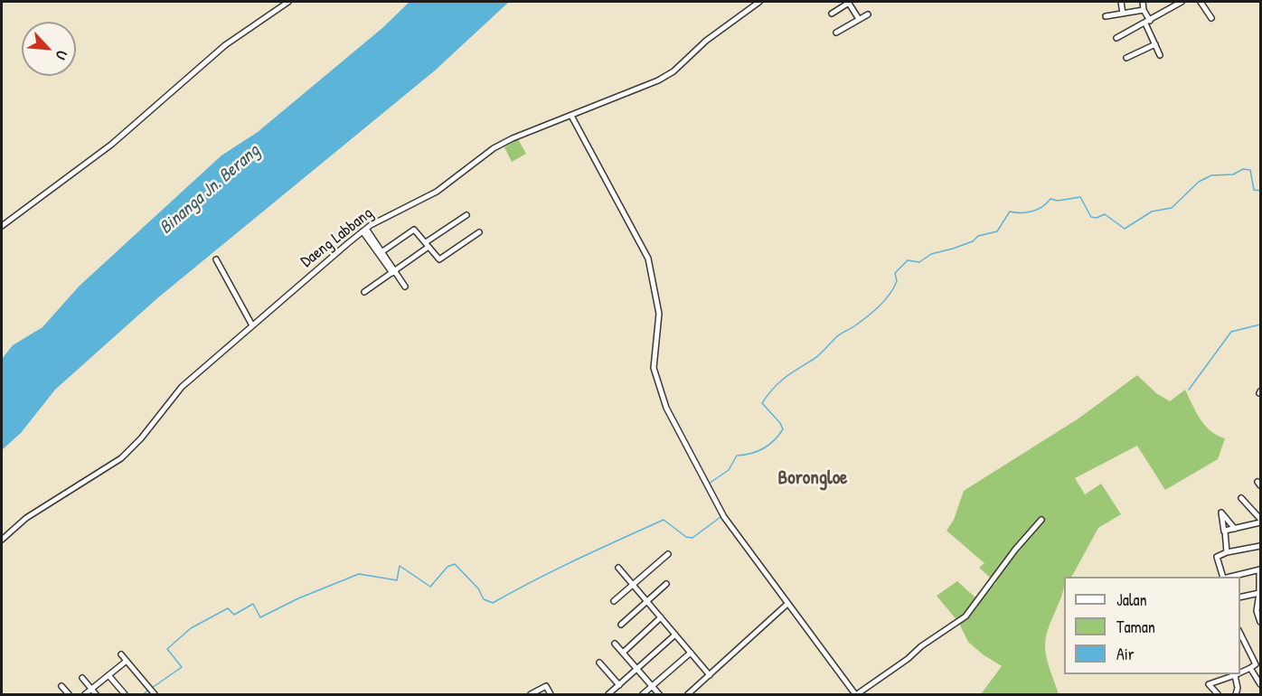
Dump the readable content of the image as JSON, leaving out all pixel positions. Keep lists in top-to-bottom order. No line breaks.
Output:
{"streets":{"street":["Daeng Labbang"]},"districts":["Borongloe"],"water":["Binanga Jn. Berang"],"legend":["Jalan","Taman","Air"],"north":"bottom right"}
